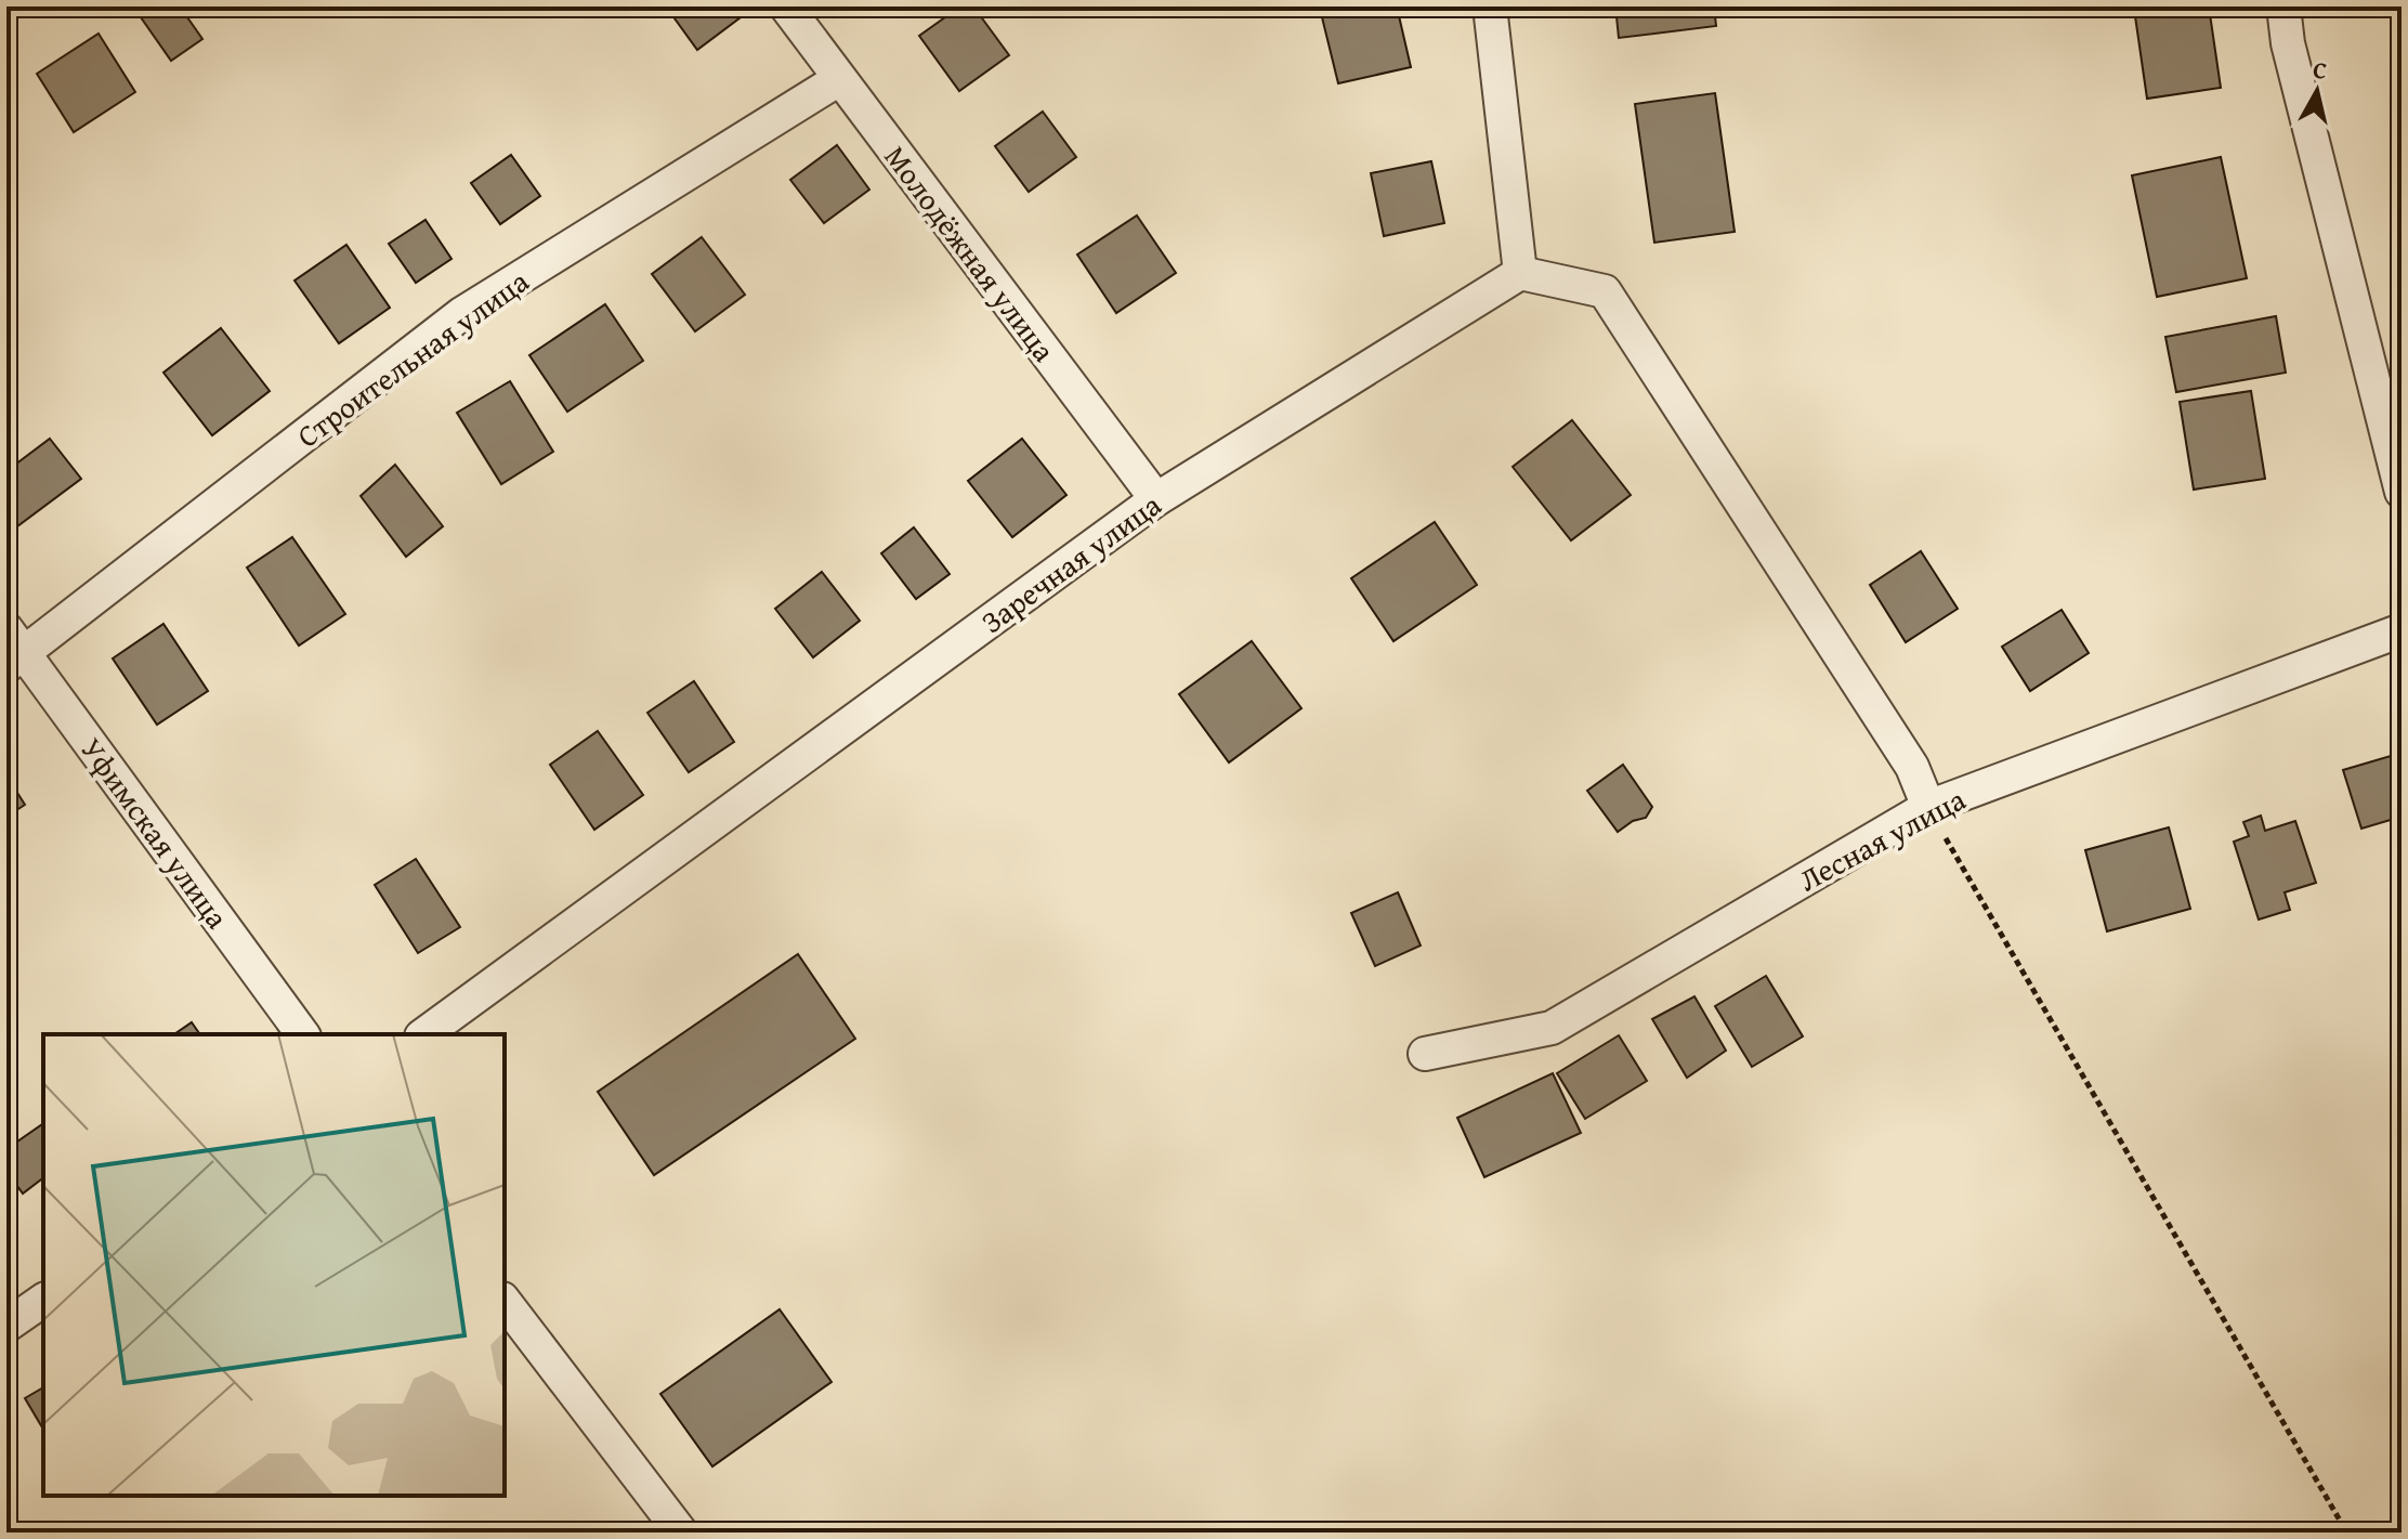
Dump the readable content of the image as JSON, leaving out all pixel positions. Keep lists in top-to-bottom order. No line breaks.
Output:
{"streets":{"street":["Молодёжная улица","Строительная улица","Заречная улица","Уфимская улица","Лесная улица"]},"crossings":[["Молодёжная улица","Строительная улица"],["Молодёжная улица","Заречная улица"],["Строительная улица","Уфимская улица"]],"north":"top"}
